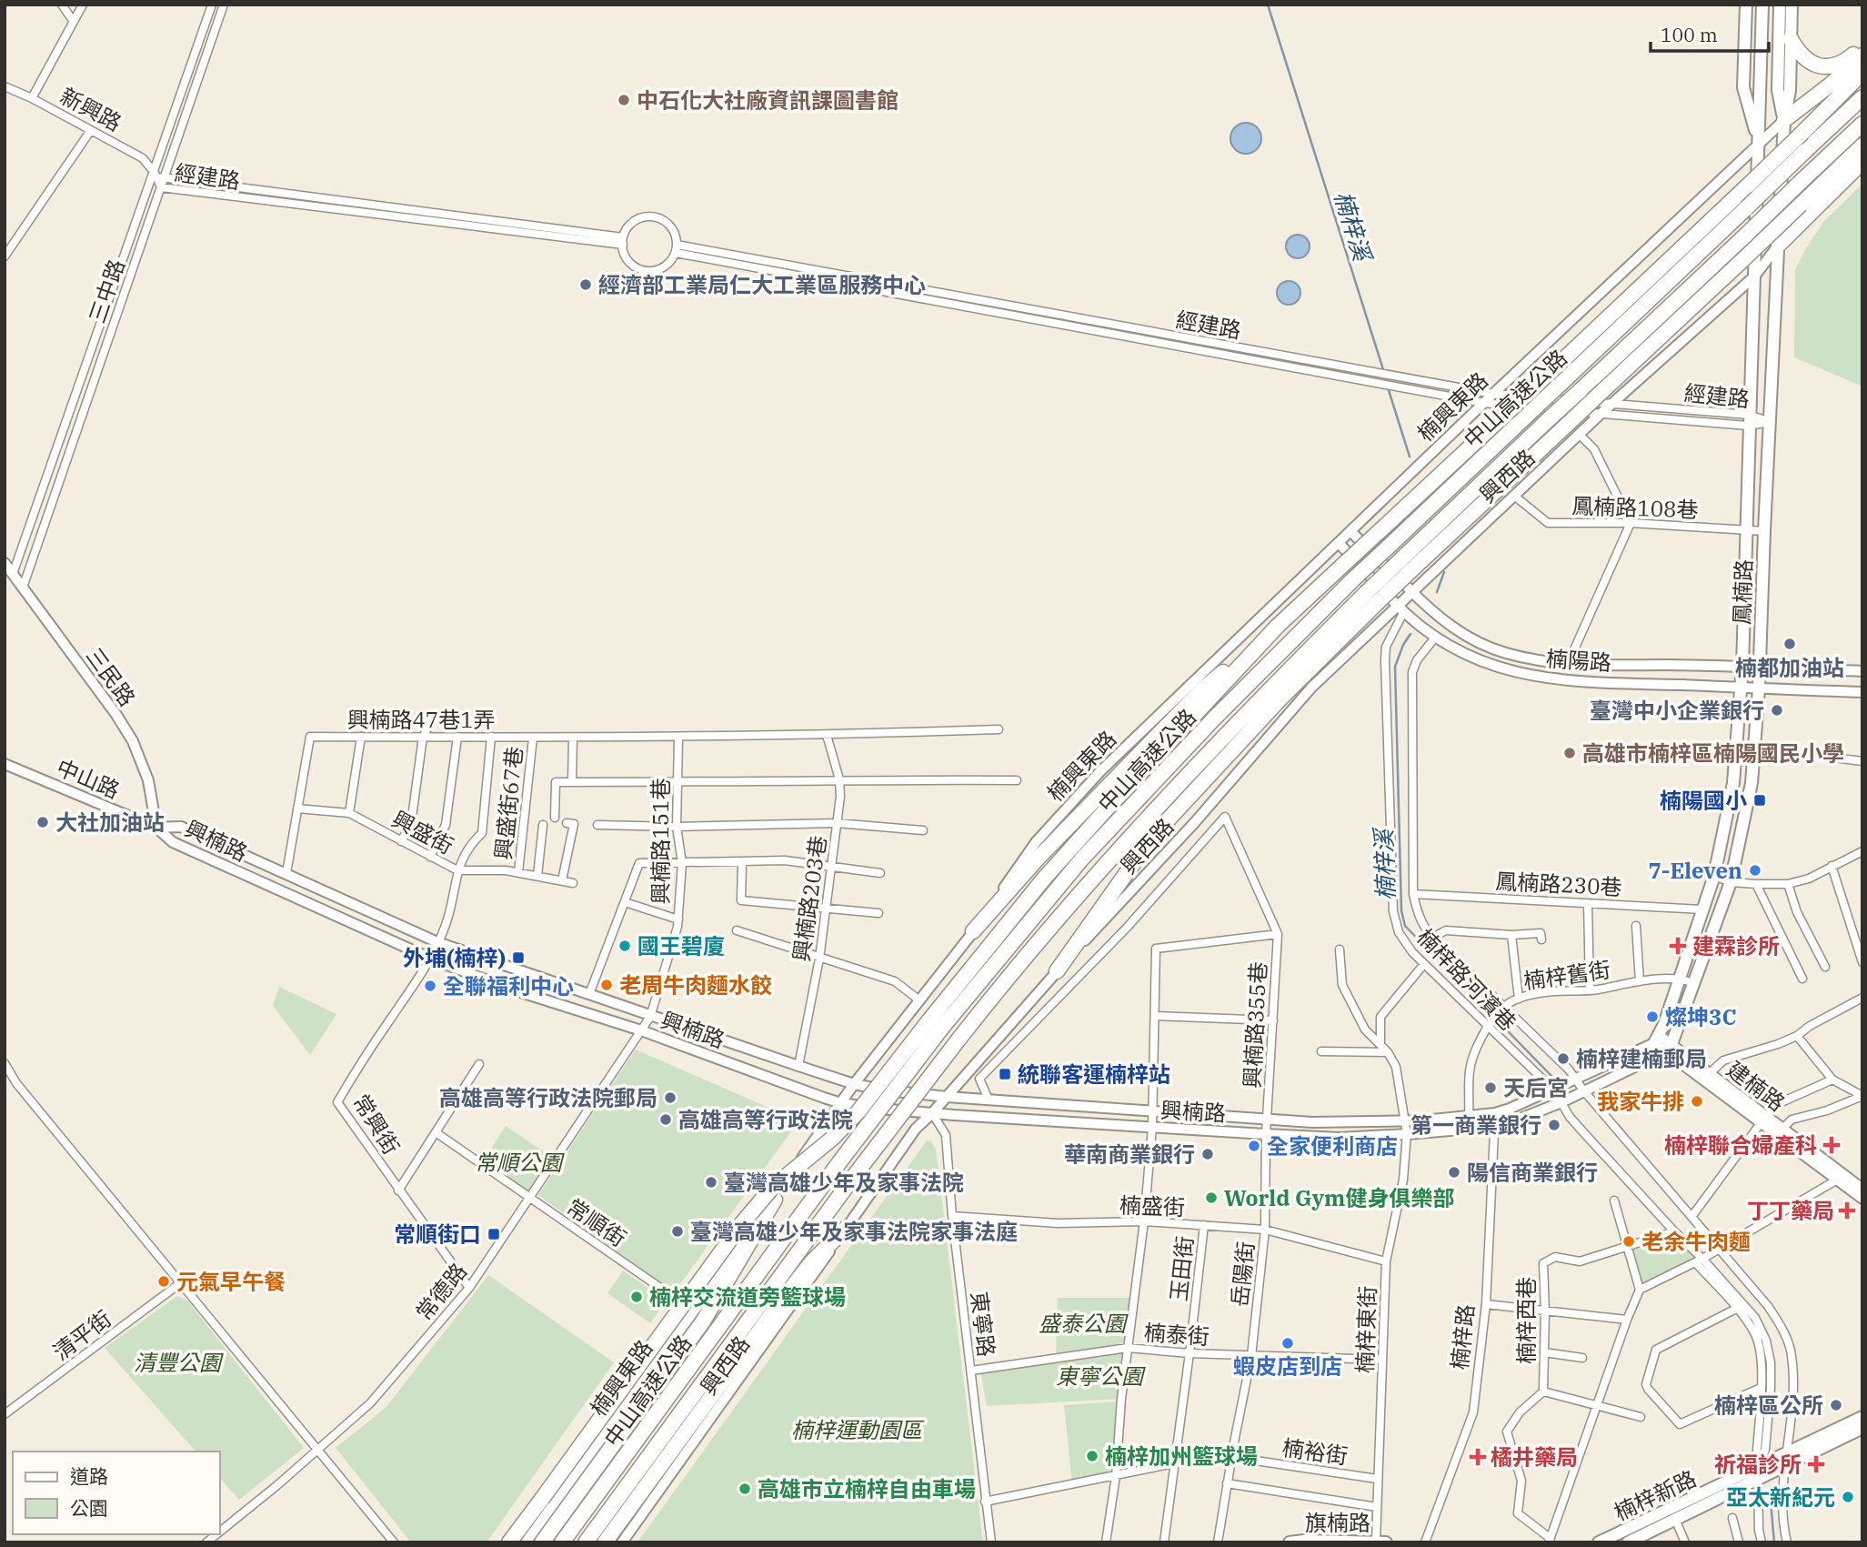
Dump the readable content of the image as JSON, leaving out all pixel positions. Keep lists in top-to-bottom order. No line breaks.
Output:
{"streets":{"highway":["中山高速公路"],"main road":["鳳楠路","楠梓新路","旗楠路"],"street":["新興路","經建路","三中路","楠興東路","興西路","鳳楠路108巷","楠陽路","三民路","興楠路47巷1弄","中山路","興盛街67巷","興盛街","興楠路","興楠路151巷","鳳楠路230巷","興楠路203巷","楠梓舊街","楠梓路河濱巷","興楠路355巷","建楠路","常興街","楠盛街","常順街","玉田街","岳陽街","常德路","楠梓西巷","東寧路","楠梓東街","楠泰街","清平街","楠梓路","楠裕街"]},"crossings":[["新興路","經建路"],["經建路","三中路"],["經建路","楠興東路"],["經建路","興西路"],["經建路","鳳楠路"],["三中路","三民路"],["中山高速公路","興西路"],["楠興東路","鳳楠路"],["楠興東路","楠陽路"],["楠興東路","興楠路"],["興西路","鳳楠路108巷"],["興西路","鳳楠路"],["興西路","楠陽路"],["興西路","興楠路"],["興西路","楠梓路河濱巷"],["興西路","東寧路"],["鳳楠路108巷","鳳楠路"],["鳳楠路","楠陽路"],["鳳楠路","鳳楠路230巷"],["鳳楠路","楠梓舊街"],["鳳楠路","建楠路"],["楠陽路","楠梓路河濱巷"],["三民路","中山路"],["三民路","興楠路"],["興楠路47巷1弄","興盛街67巷"],["興楠路47巷1弄","興盛街"],["興楠路47巷1弄","興楠路151巷"],["興楠路47巷1弄","興楠路203巷"],["興楠路47巷1弄","常興街"],["中山路","興楠路"],["興盛街67巷","興盛街"],["興盛街","常興街"],["興楠路","興楠路151巷"],["興楠路","興楠路203巷"],["興楠路","楠梓舊街"],["興楠路","興楠路355巷"],["興楠路","常興街"],["興楠路","岳陽街"],["興楠路","常德路"],["興楠路","東寧路"],["興楠路","楠梓東街"],["興楠路","楠梓路"],["興楠路151巷","常德路"],["楠梓舊街","楠梓路河濱巷"],["興楠路355巷","岳陽街"],["常興街","常德路"],["楠盛街","玉田街"],["楠盛街","岳陽街"],["楠盛街","東寧路"],["楠盛街","楠梓東街"],["常順街","常德路"],["玉田街","楠泰街"],["玉田街","楠裕街"],["岳陽街","楠泰街"],["岳陽街","楠裕街"],["東寧路","楠泰街"],["東寧路","楠裕街"],["楠梓東街","楠泰街"],["楠梓東街","楠裕街"],["楠梓東街","旗楠路"]],"water":["楠梓溪"],"parks":["常順公園","盛泰公園","清豐公園","東寧公園","楠梓運動園區"],"places":{"other":["中石化大社廠資訊課圖書館","經濟部工業局仁大工業區服務中心","楠都加油站","臺灣中小企業銀行","高雄市楠梓區楠陽國民小學","大社加油站","7-Eleven","國王碧廈","老周牛肉麵水餃","全聯福利中心","燦坤3C","楠梓建楠郵局","天后宮","高雄高等行政法院郵局","我家牛排","高雄高等行政法院","第一商業銀行","全家便利商店","華南商業銀行","陽信商業銀行","臺灣高雄少年及家事法院","World Gym健身俱樂部","臺灣高雄少年及家事法院家事法庭","老余牛肉麵","元氣早午餐","楠梓交流道旁籃球場","蝦皮店到店","楠梓區公所","楠梓加州籃球場","高雄市立楠梓自由車場","亞太新紀元"],"transit":["楠陽國小","外埔(楠梓)","統聯客運楠梓站","常順街口"],"health":["建霖診所","楠梓聯合婦產科","丁丁藥局","橘井藥局","祈福診所"]},"legend":["道路","公園"],"scale_bar":"100 m"}
